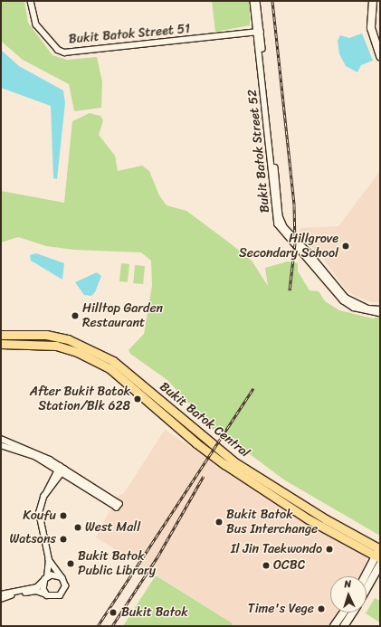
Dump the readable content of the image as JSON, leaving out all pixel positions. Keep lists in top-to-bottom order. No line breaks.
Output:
{"streets":{"main road":["Bukit Batok Central"],"street":["Bukit Batok Street 51","Bukit Batok Street 52"]},"crossings":[["Bukit Batok Street 51","Bukit Batok Street 52"]],"places":["Hillgrove Secondary School","Hilltop Garden Restaurant","After Bukit Batok Station/Blk 628","Koufu","Bukit Batok Bus Interchange","West Mall","Watsons","Il Jin Taekwondo","Bukit Batok Public Library","OCBC","Time's Vege","Bukit Batok"],"north":"top"}
